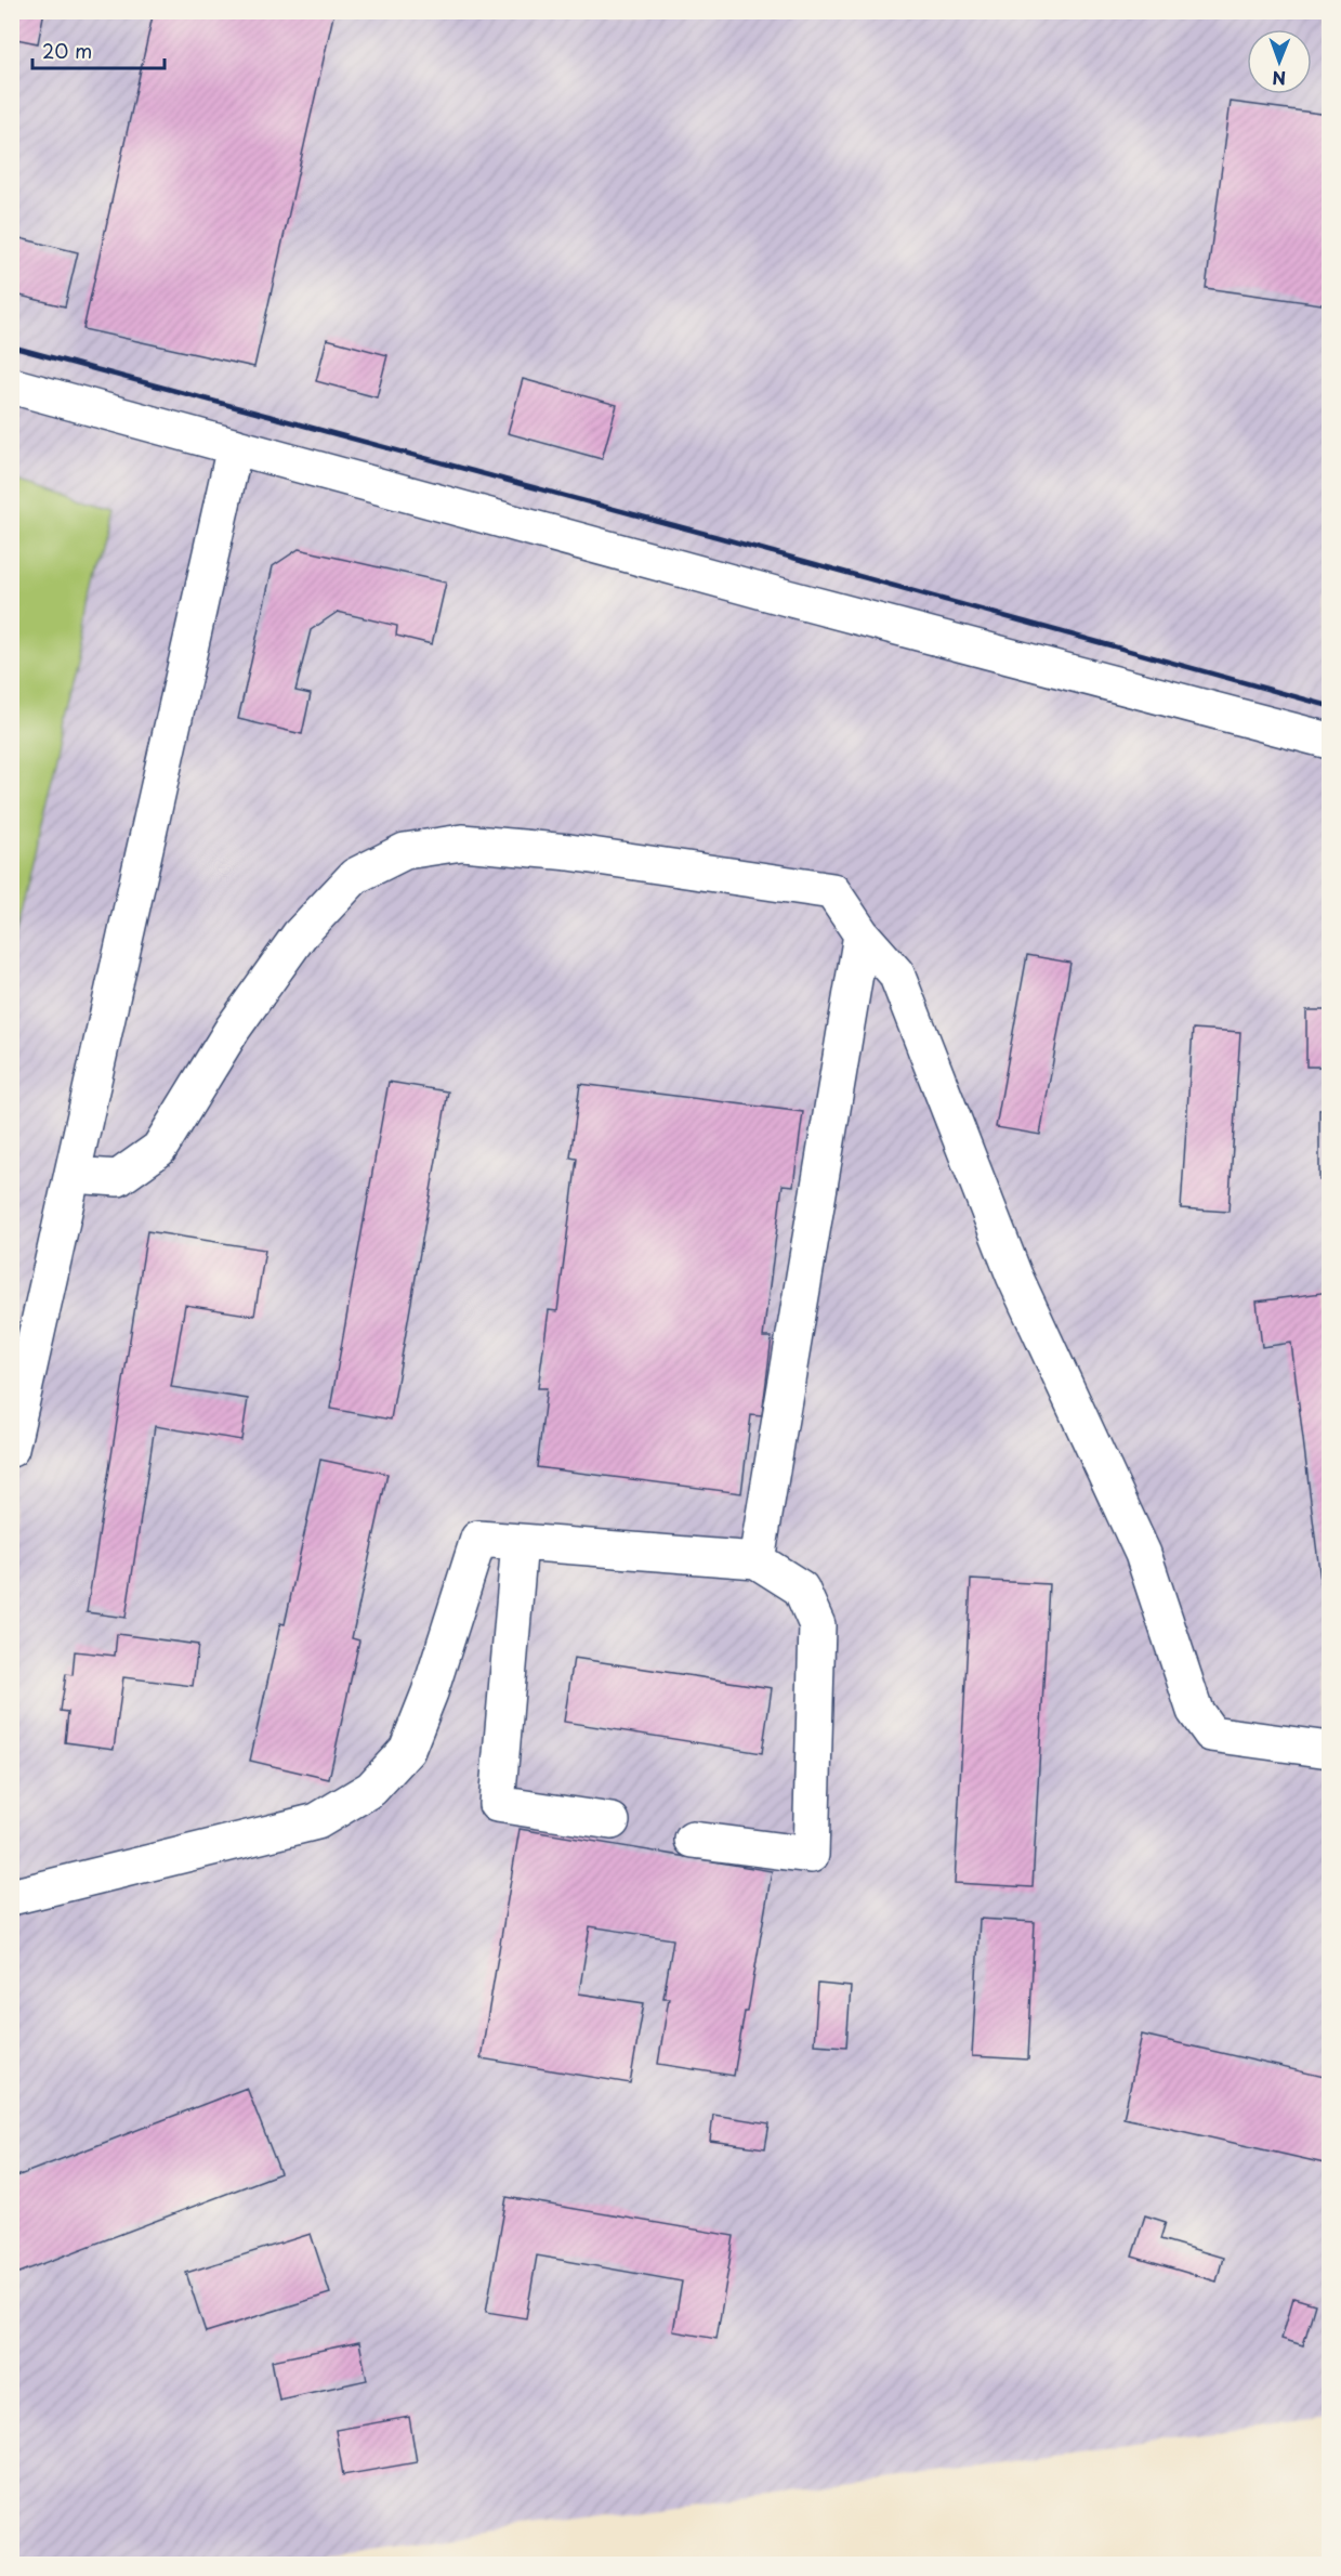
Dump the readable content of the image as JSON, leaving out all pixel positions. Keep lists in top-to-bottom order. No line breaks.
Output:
{"scale_bar":"20 m","north":"bottom"}
